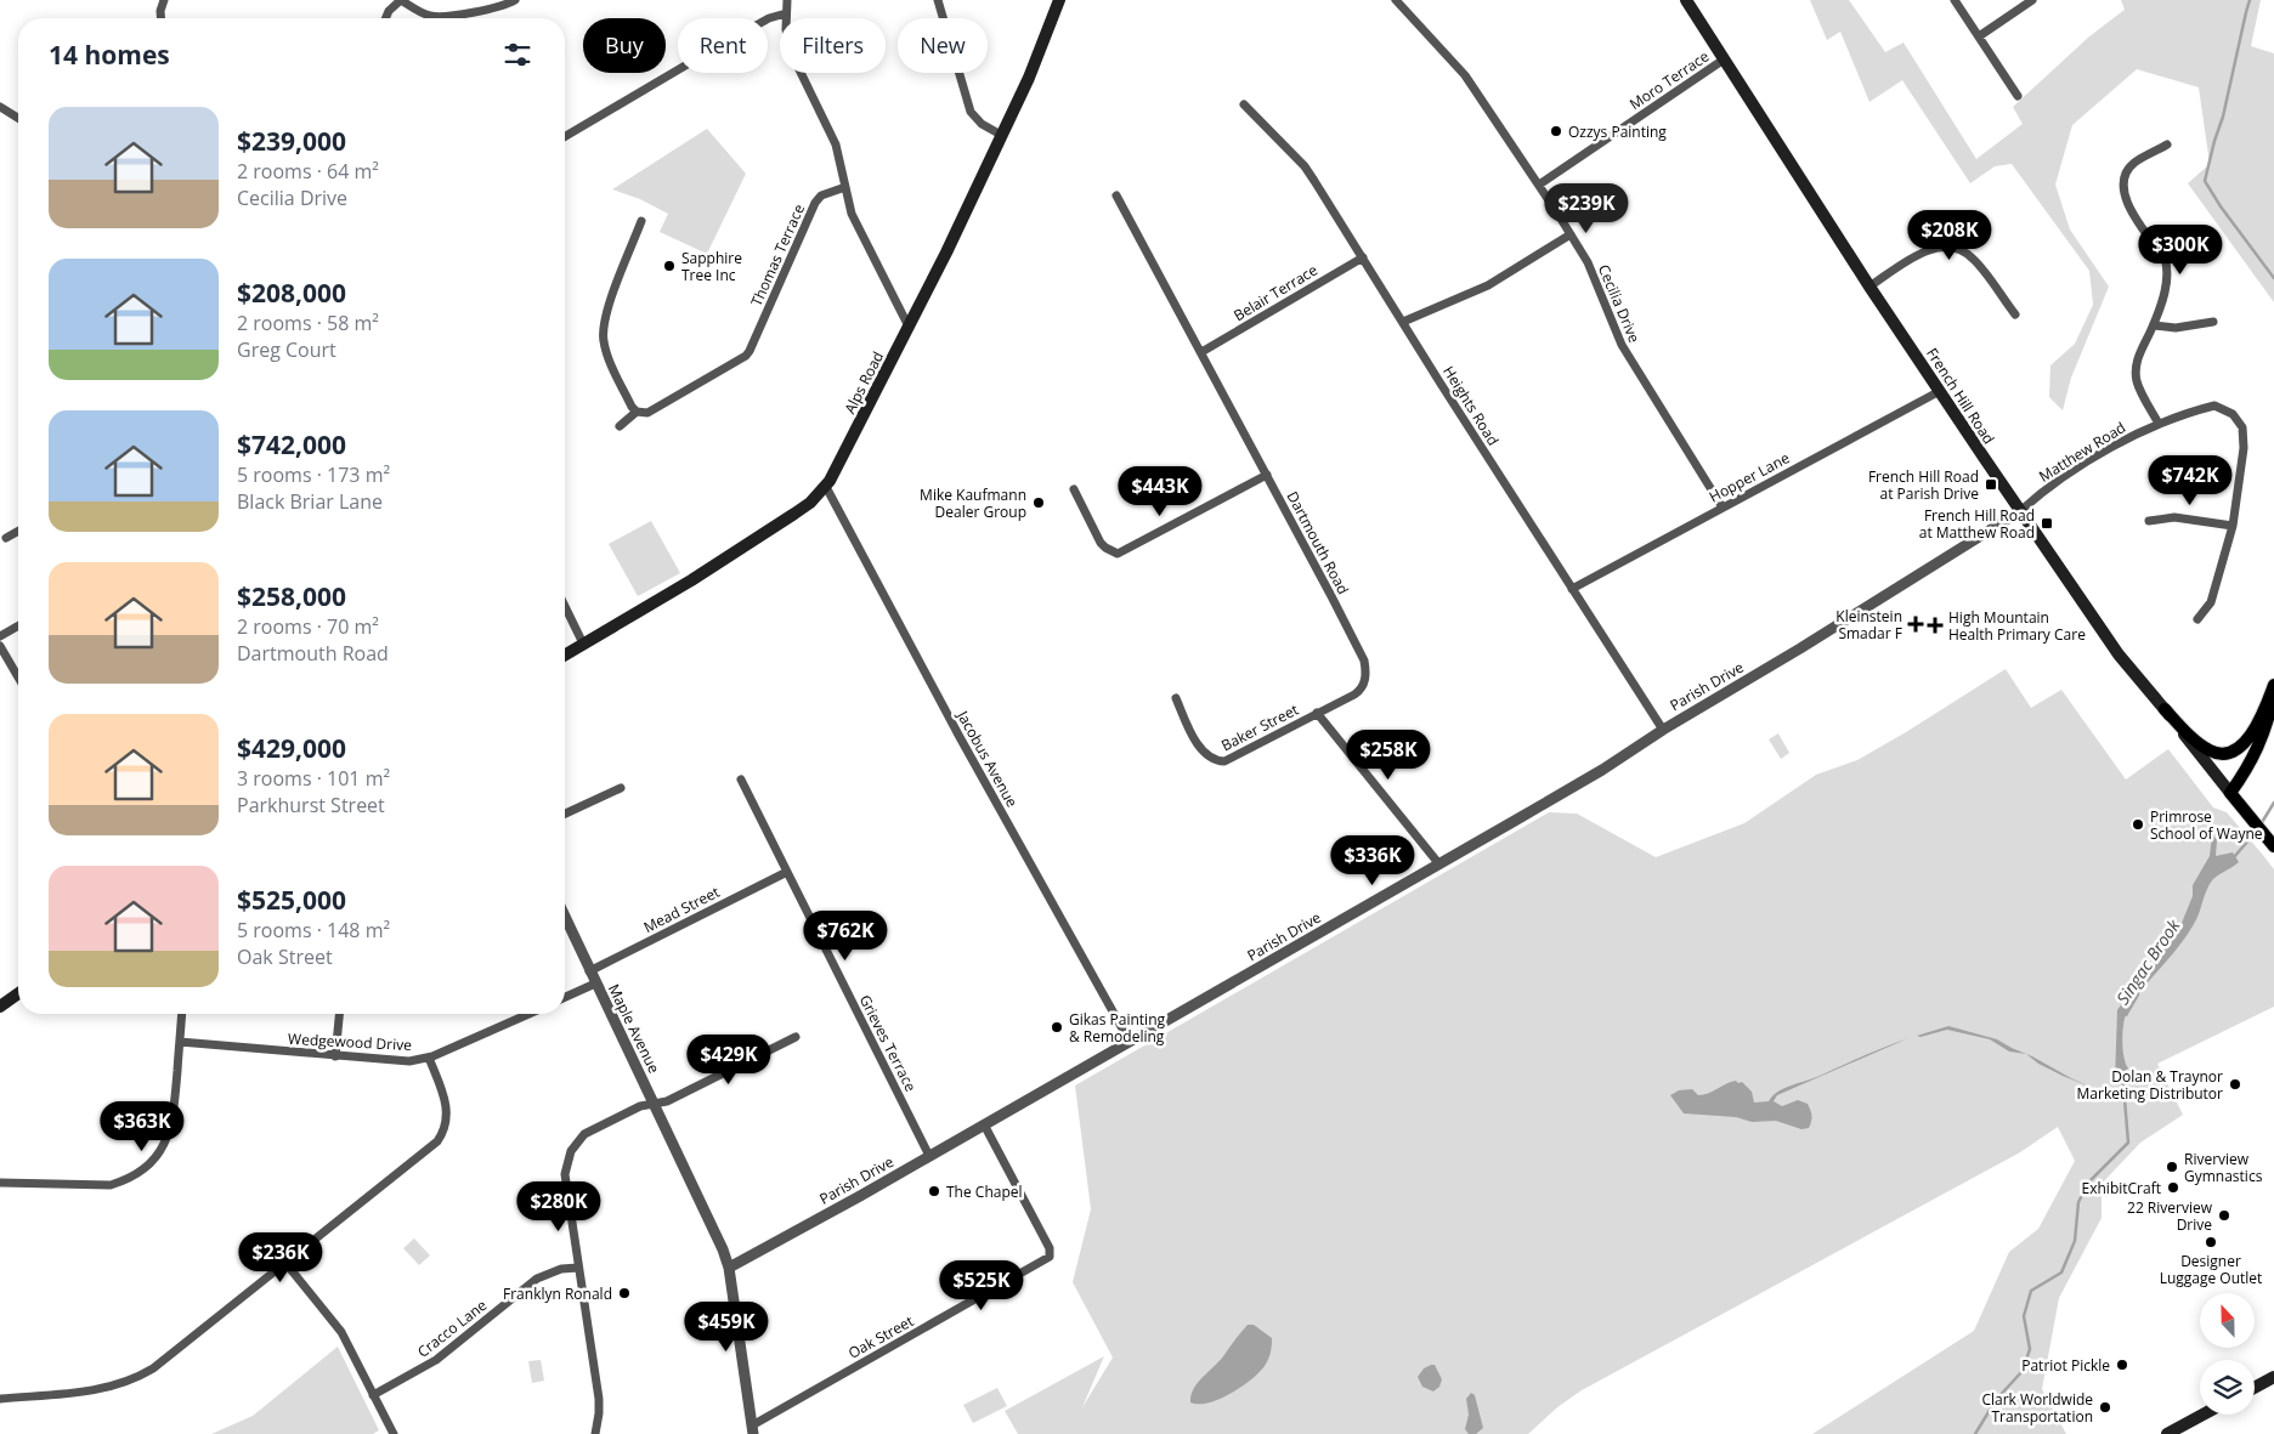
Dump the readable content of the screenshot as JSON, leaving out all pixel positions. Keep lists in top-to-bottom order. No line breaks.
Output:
{"streets":{"main road":["Alps Road","French Hill Road"],"street":["Moro Terrace","Thomas Terrace","Belair Terrace","Cecilia Drive","Heights Road","Matthew Road","Hopper Lane","Dartmouth Road","Parish Drive","Baker Street","Jacobus Avenue","Mead Street","Maple Avenue","Wedgewood Drive","Grieves Terrace","Cracco Lane","Oak Street"]},"crossings":[["Moro Terrace","Cecilia Drive"],["Moro Terrace","French Hill Road"],["Belair Terrace","Heights Road"],["Belair Terrace","Dartmouth Road"],["Cecilia Drive","Hopper Lane"],["Alps Road","Jacobus Avenue"],["French Hill Road","Matthew Road"],["French Hill Road","Hopper Lane"],["French Hill Road","Parish Drive"],["Heights Road","Hopper Lane"],["Heights Road","Parish Drive"],["Matthew Road","Parish Drive"],["Dartmouth Road","Baker Street"],["Parish Drive","Jacobus Avenue"],["Parish Drive","Maple Avenue"],["Parish Drive","Grieves Terrace"],["Parish Drive","Oak Street"],["Mead Street","Maple Avenue"],["Mead Street","Grieves Terrace"]],"water":["Singac Brook"],"places":{"other":["Ozzys Painting","Sapphire Tree Inc","Mike Kaufmann Dealer Group","Primrose School of Wayne","Gikas Painting & Remodeling","Dolan & Traynor Marketing Distributor","Riverview Gymnastics","ExhibitCraft","The Chapel","22 Riverview Drive","Designer Luggage Outlet","Franklyn Ronald","Patriot Pickle","Clark Worldwide Transportation"],"transit":["French Hill Road at Parish Drive","French Hill Road at Matthew Road"],"health":["Kleinstein Smadar F","High Mountain Health Primary Care"]},"north":"top","page":{"chip":["Buy","Rent","Filters","New"],"heading":"14 homes","list":[{"name":"$239,000","note":"2 rooms · 64 m² · Cecilia Drive"},{"name":"$208,000","note":"2 rooms · 58 m² · Greg Court"},{"name":"$742,000","note":"5 rooms · 173 m² · Black Briar Lane"},{"name":"$258,000","note":"2 rooms · 70 m² · Dartmouth Road"},{"name":"$429,000","note":"3 rooms · 101 m² · Parkhurst Street"},{"name":"$525,000","note":"5 rooms · 148 m² · Oak Street"}],"price":["$239K","$208K","$300K","$742K","$443K","$258K","$336K","$762K","$429K","$363K","$280K","$236K","$525K","$459K"]}}
